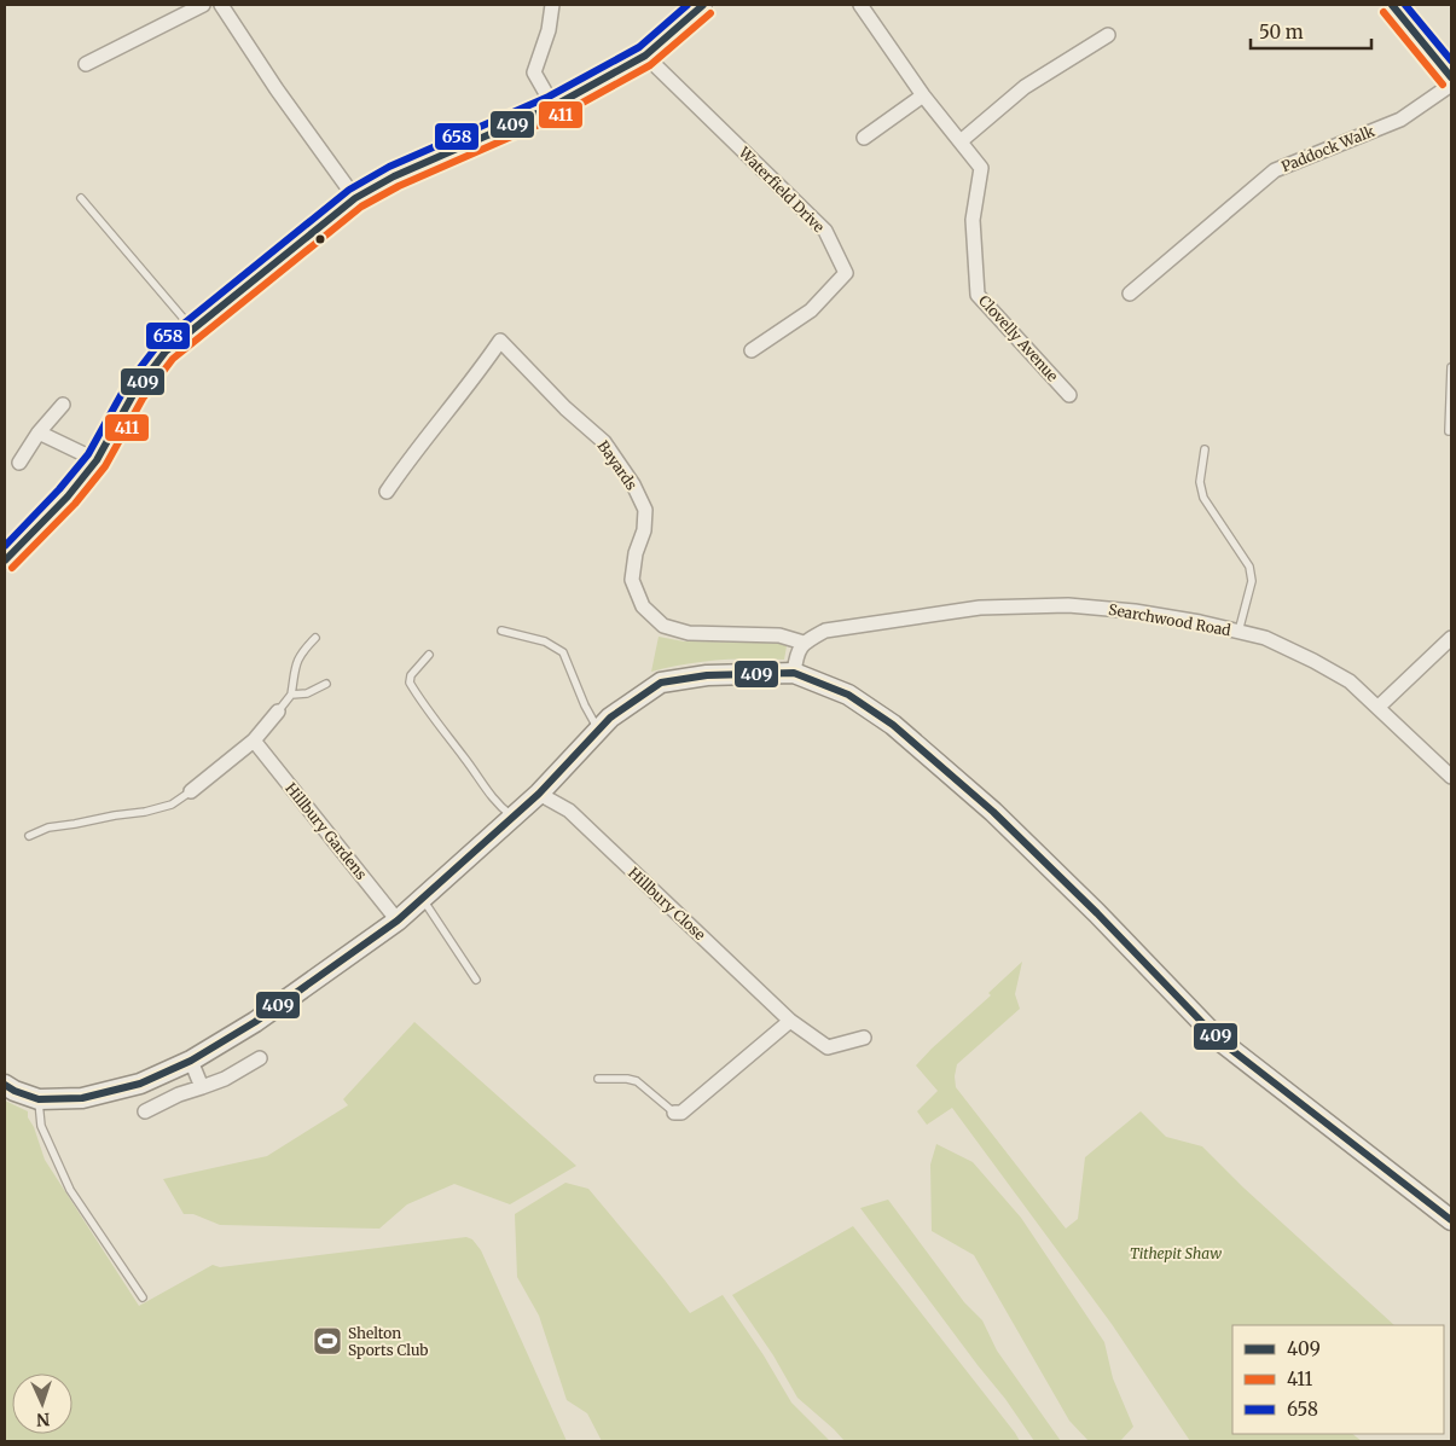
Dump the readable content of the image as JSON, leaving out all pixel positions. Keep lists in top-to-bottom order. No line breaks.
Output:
{"streets":{"street":["Paddock Walk","Waterfield Drive","Clovelly Avenue","Bayards","Searchwood Road","Hillbury Gardens","Hillbury Close"]},"crossings":[["Bayards","Searchwood Road"]],"parks":["Tithepit Shaw"],"places":{"sports":["Shelton Sports Club"]},"lines":["transit line 409","transit line 658","transit line 411"],"legend":["409","411","658"],"scale_bar":"50 m","north":"bottom"}
